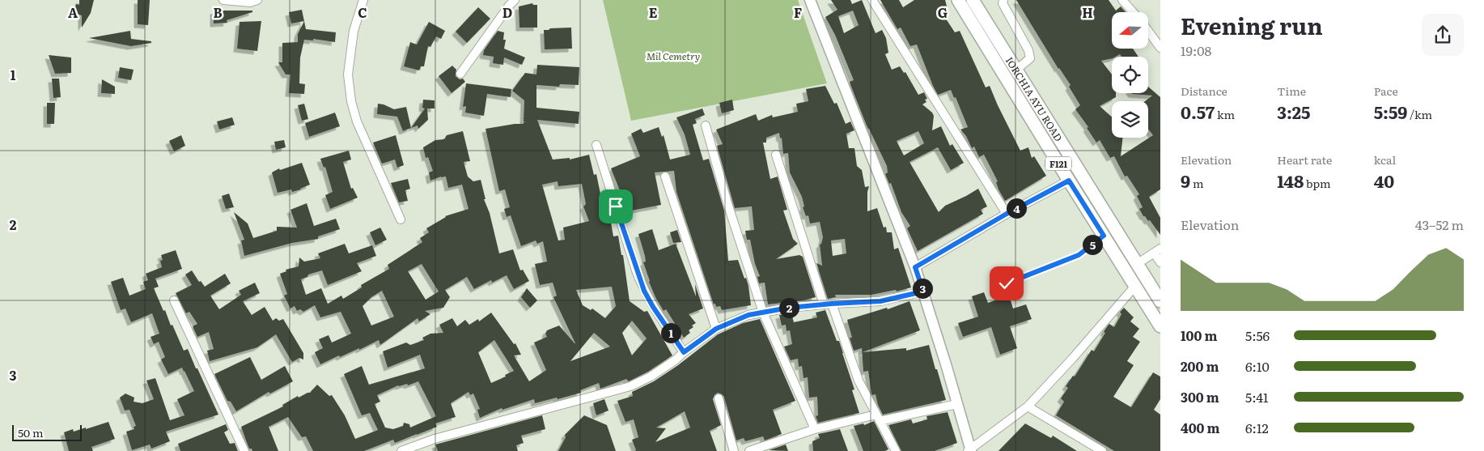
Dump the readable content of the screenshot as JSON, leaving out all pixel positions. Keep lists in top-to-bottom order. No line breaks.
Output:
{"streets":{"main road":["IORCHIA AYU ROAD","F121"]},"parks":["Mil Cemetry"],"scale_bar":"50 m","north":"left","page":{"heading":["Evening run","19:08"],"stats":[["Distance","0.57 km"],["Time","3:25"],["Pace","5:59 /km"],["Elevation","9 m"],["Heart rate","148 bpm"],["kcal","40"]],"pins":["4","5","3","2","1"],"chart":["Elevation","43–52 m"],"list":[{"name":"100 m","note":"5:56"},{"name":"200 m","note":"6:10"},{"name":"300 m","note":"5:41"},{"name":"400 m","note":"6:12"}],"scale":"50 m"},"grid":{"columns":["A","B","C","D","E","F","G","H"],"rows":["1","2","3"]}}
